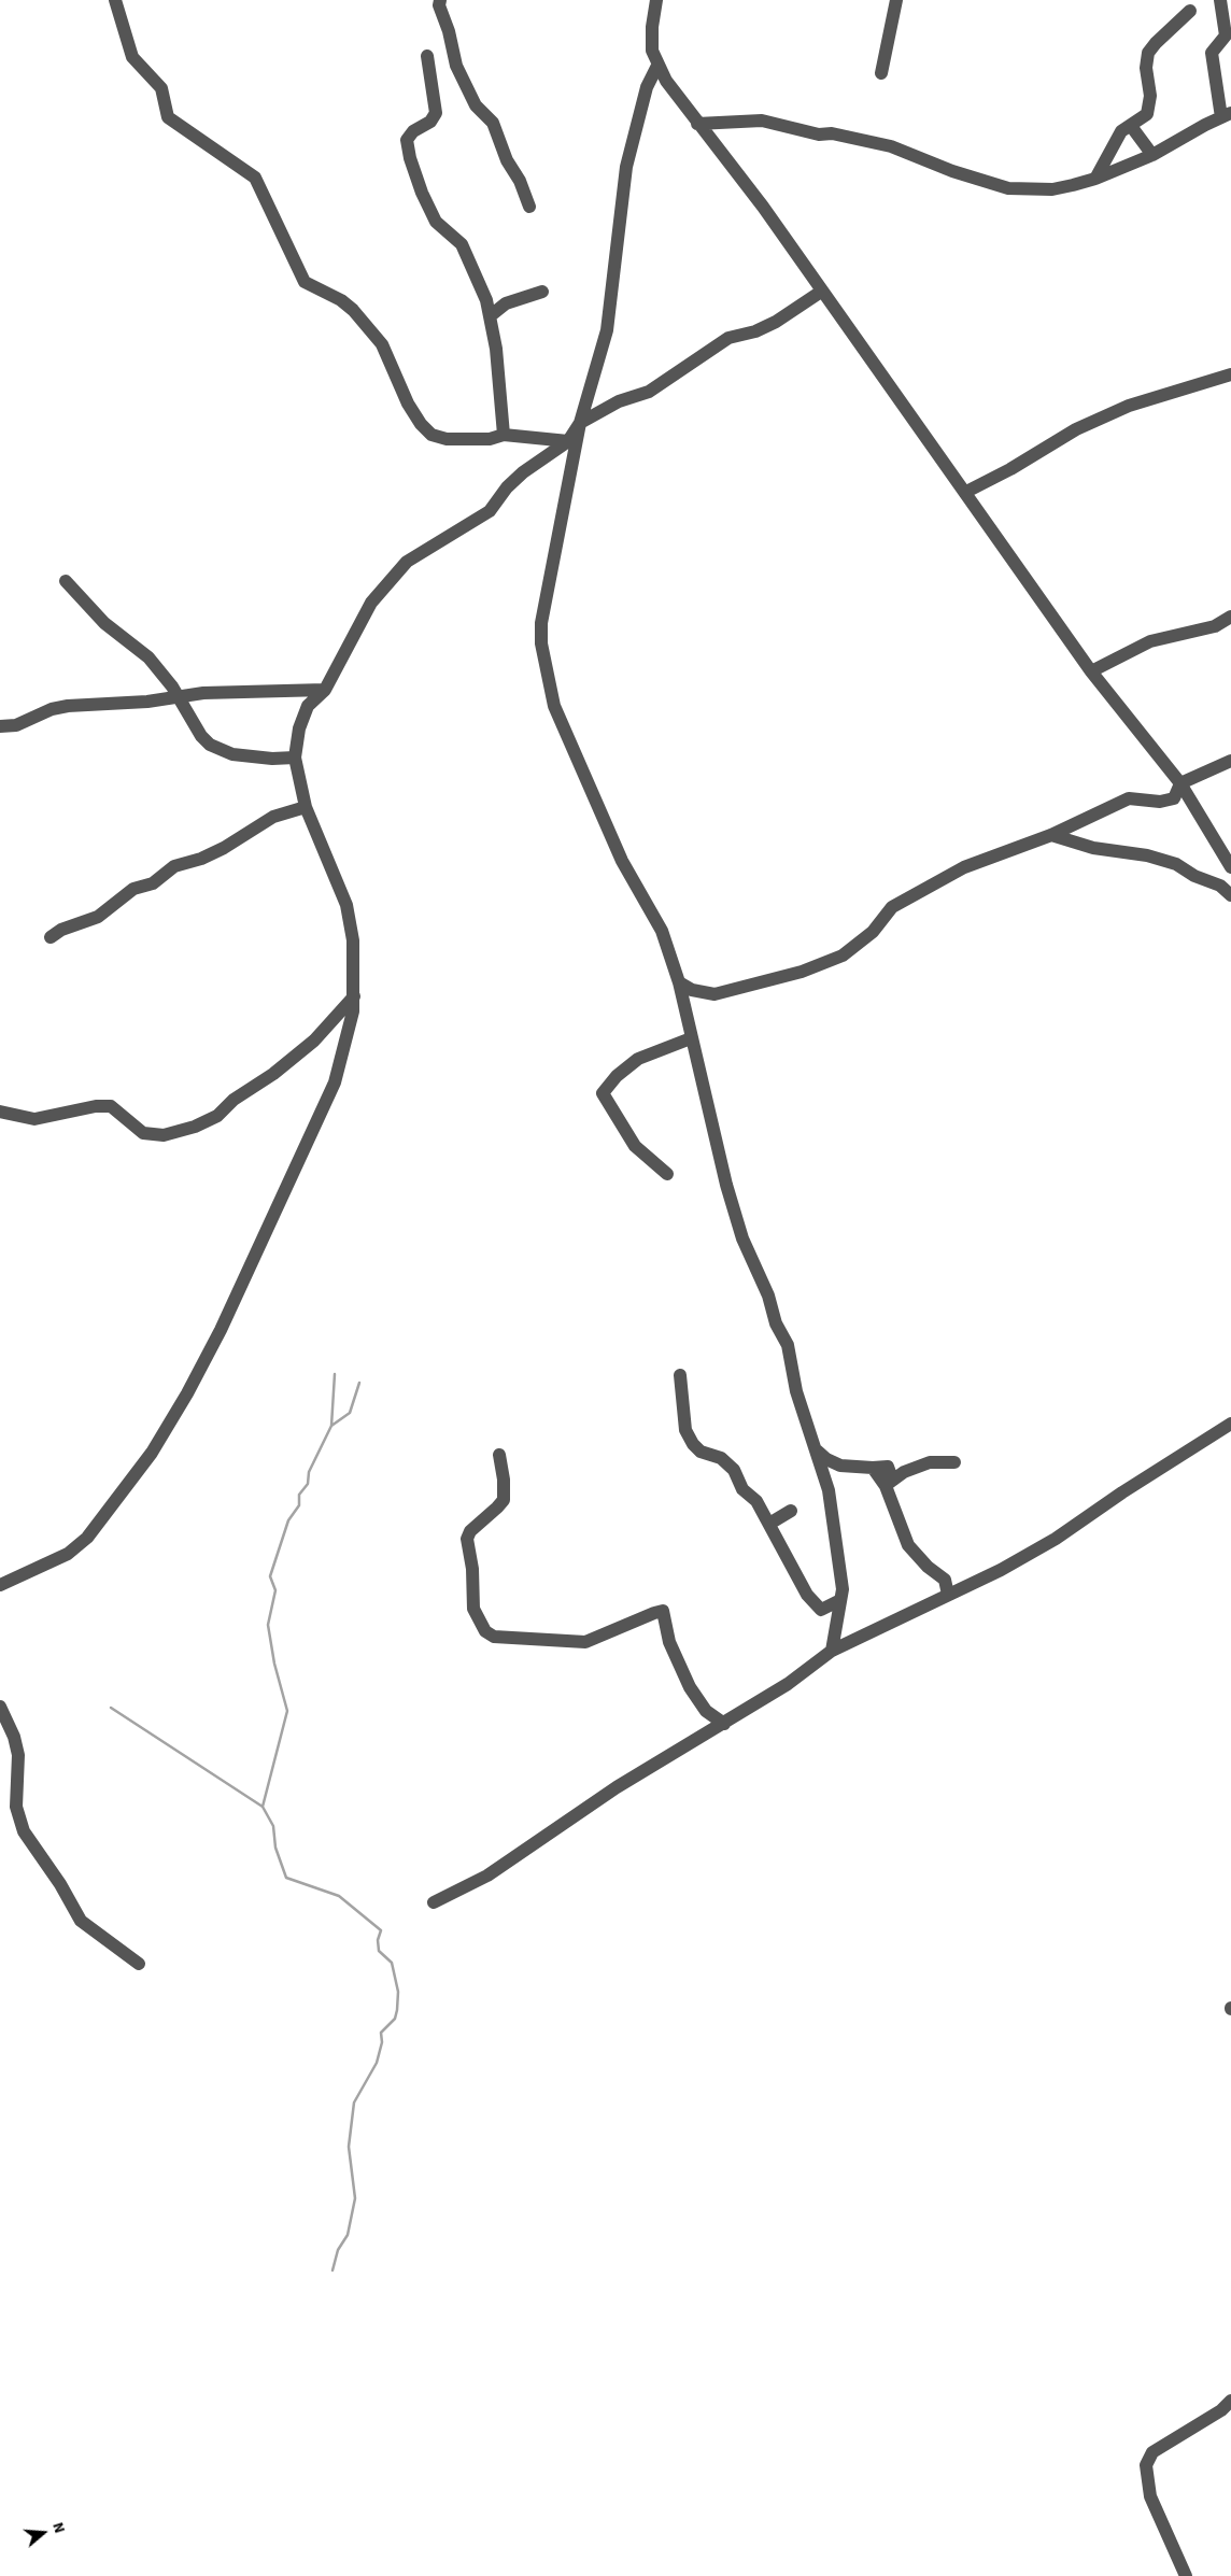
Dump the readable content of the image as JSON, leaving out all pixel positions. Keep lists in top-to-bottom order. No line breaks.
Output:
{"north":"right"}
